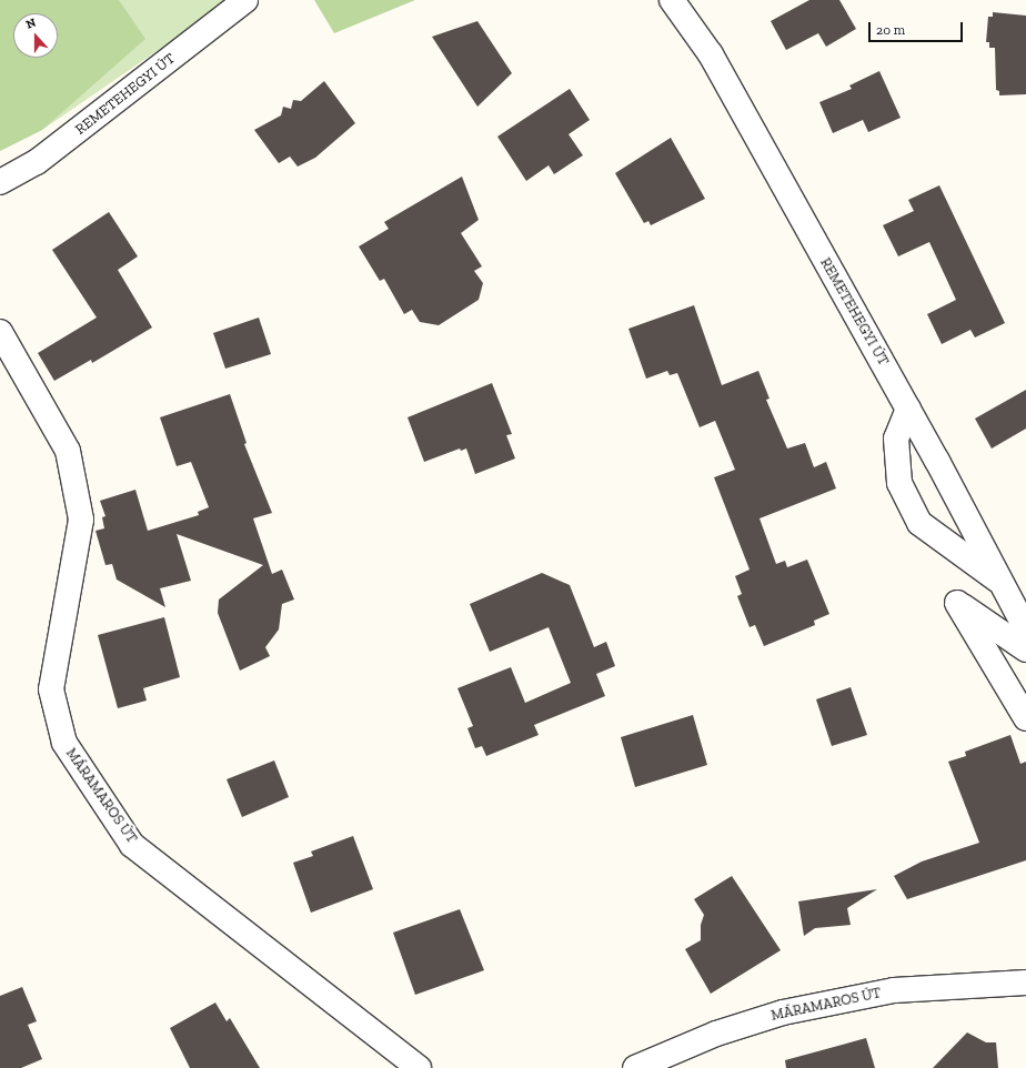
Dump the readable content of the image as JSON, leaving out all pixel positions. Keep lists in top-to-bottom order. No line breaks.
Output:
{"streets":{"street":["REMETEHEGYI ÚT","MÁRAMAROS ÚT"]},"scale_bar":"20 m","north":"top"}
